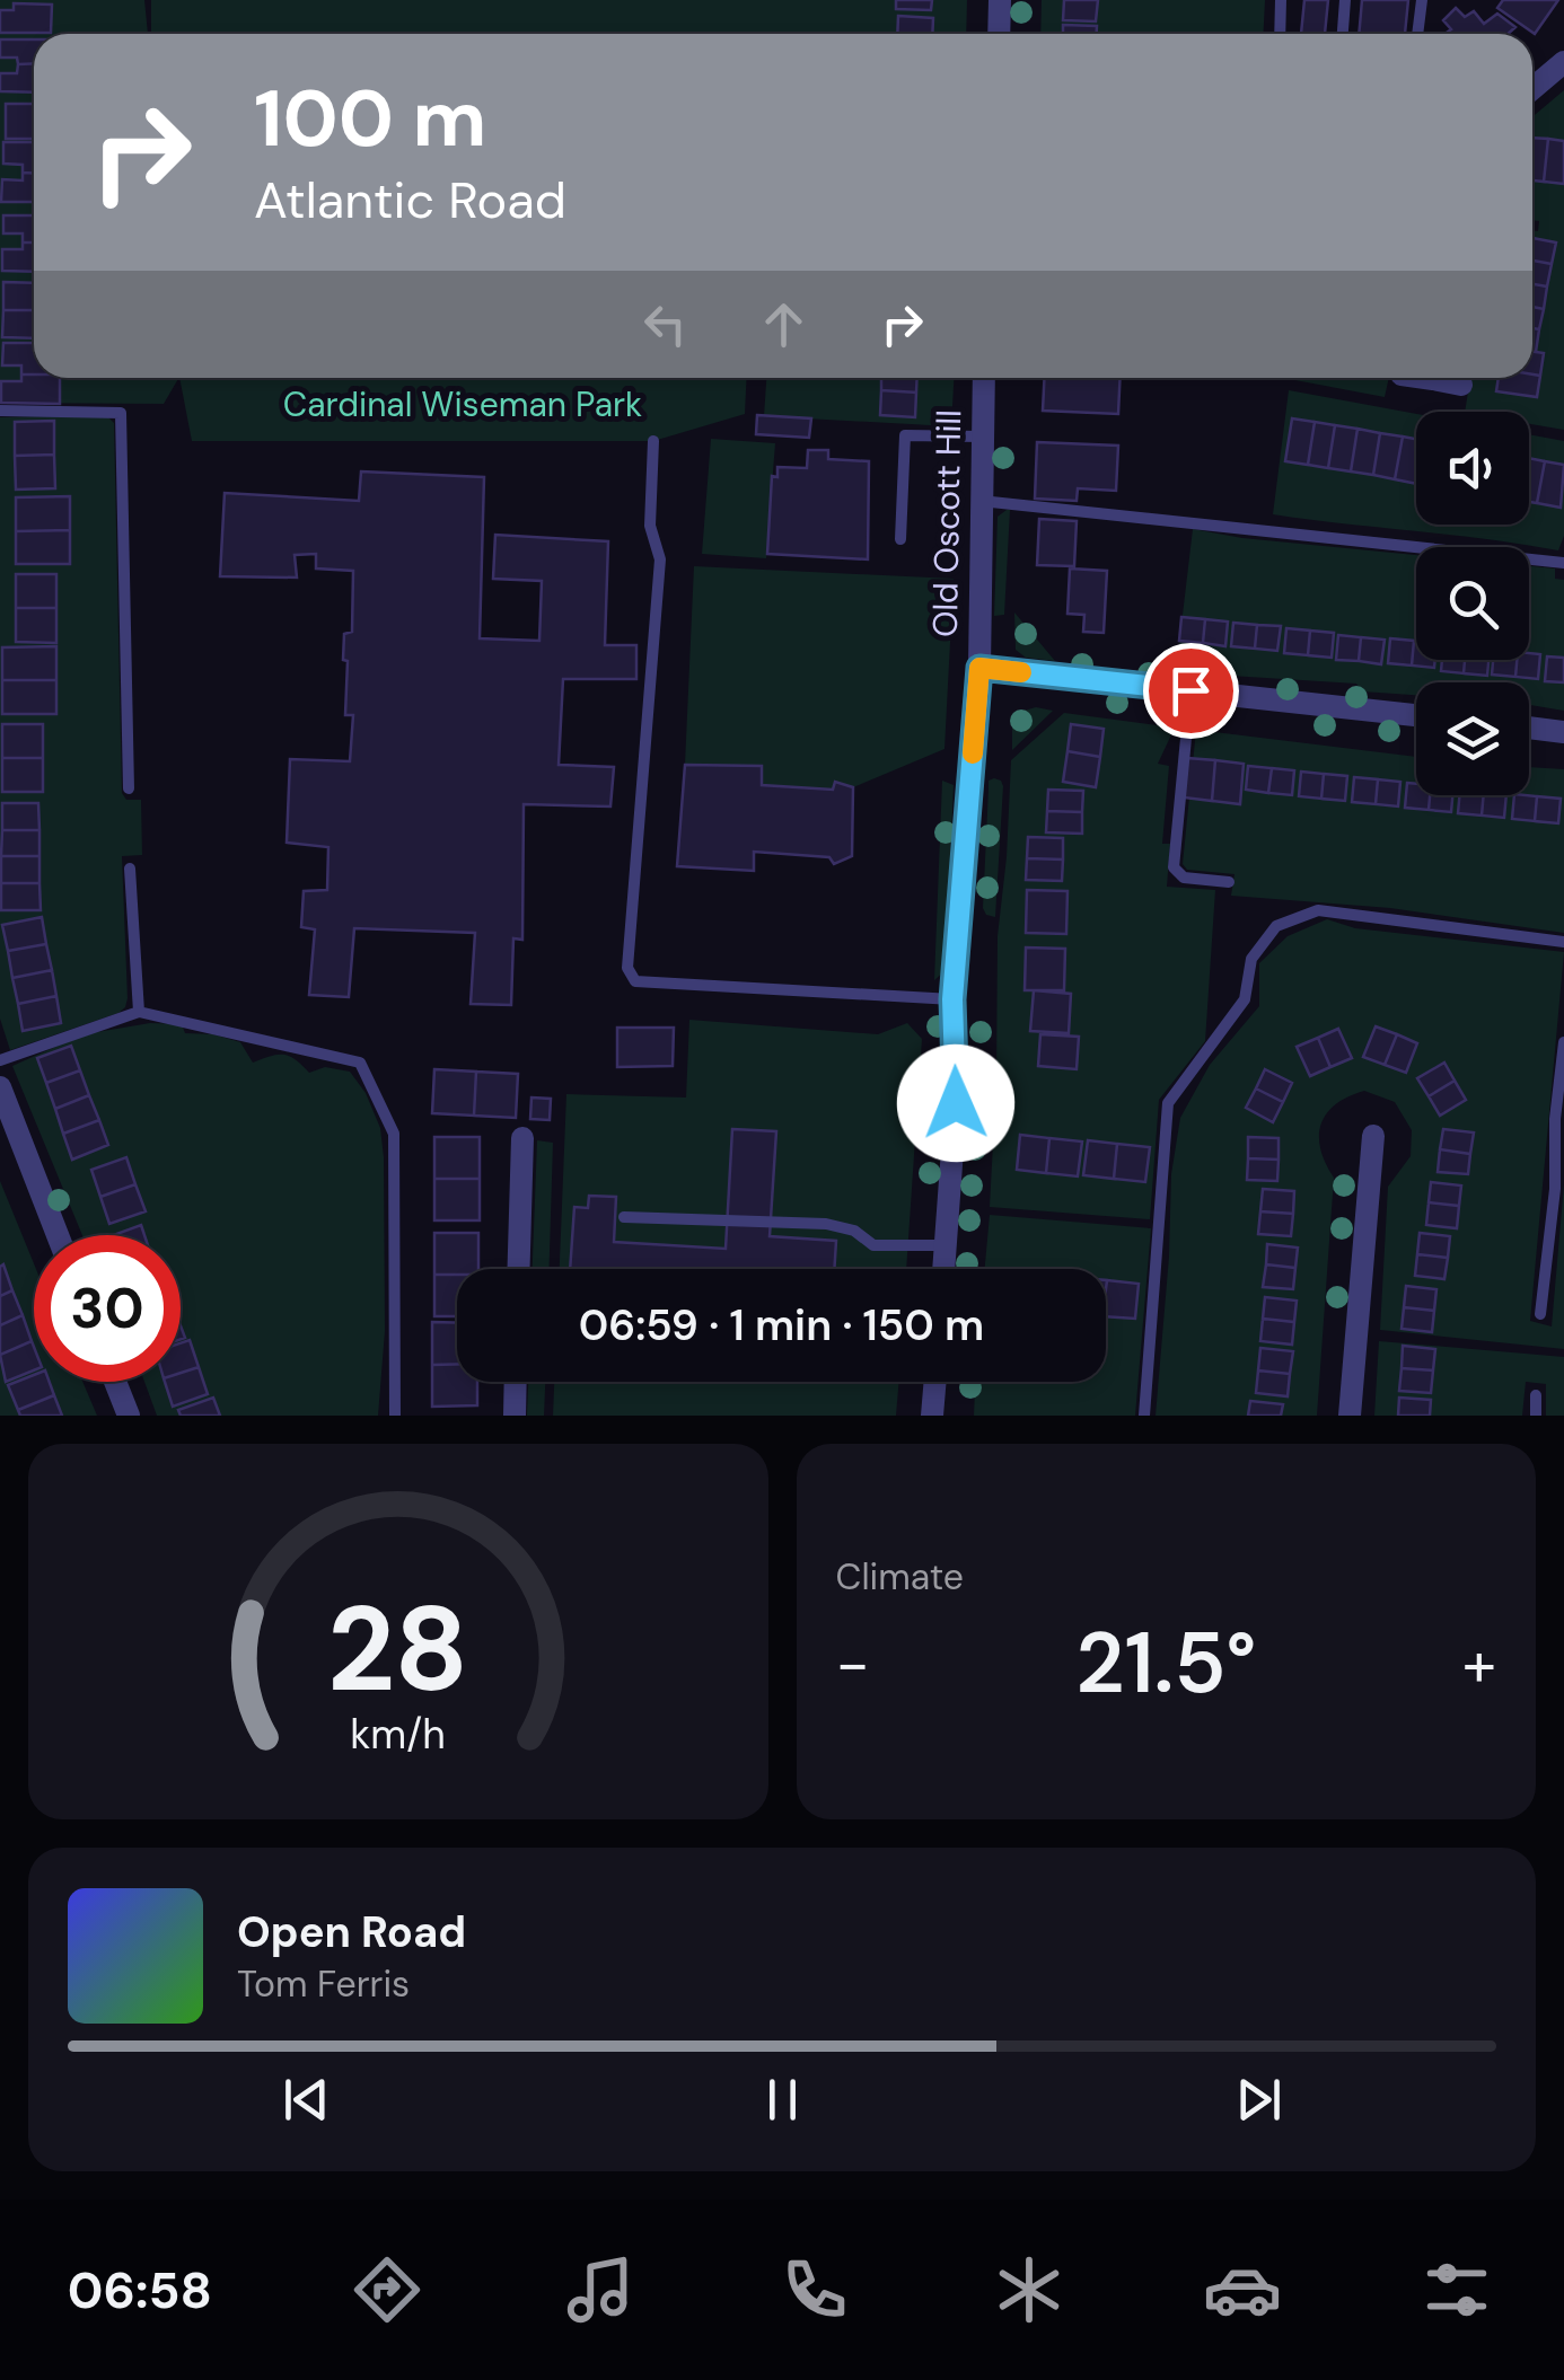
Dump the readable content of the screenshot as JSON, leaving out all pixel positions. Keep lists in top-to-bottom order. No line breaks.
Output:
{"streets":{"street":["Old Oscott Hill"]},"parks":["Cardinal Wiseman Park"],"page":{"turn":["100 m","Atlantic Road"],"limit":"30","trip":"06:59 · 1 min · 150 m","tile":"Climate","heat":["−","21.5°","+"],"song":["Open Road","Tom Ferris"],"tabs":"06:58","gauge":["28","km/h"]}}
